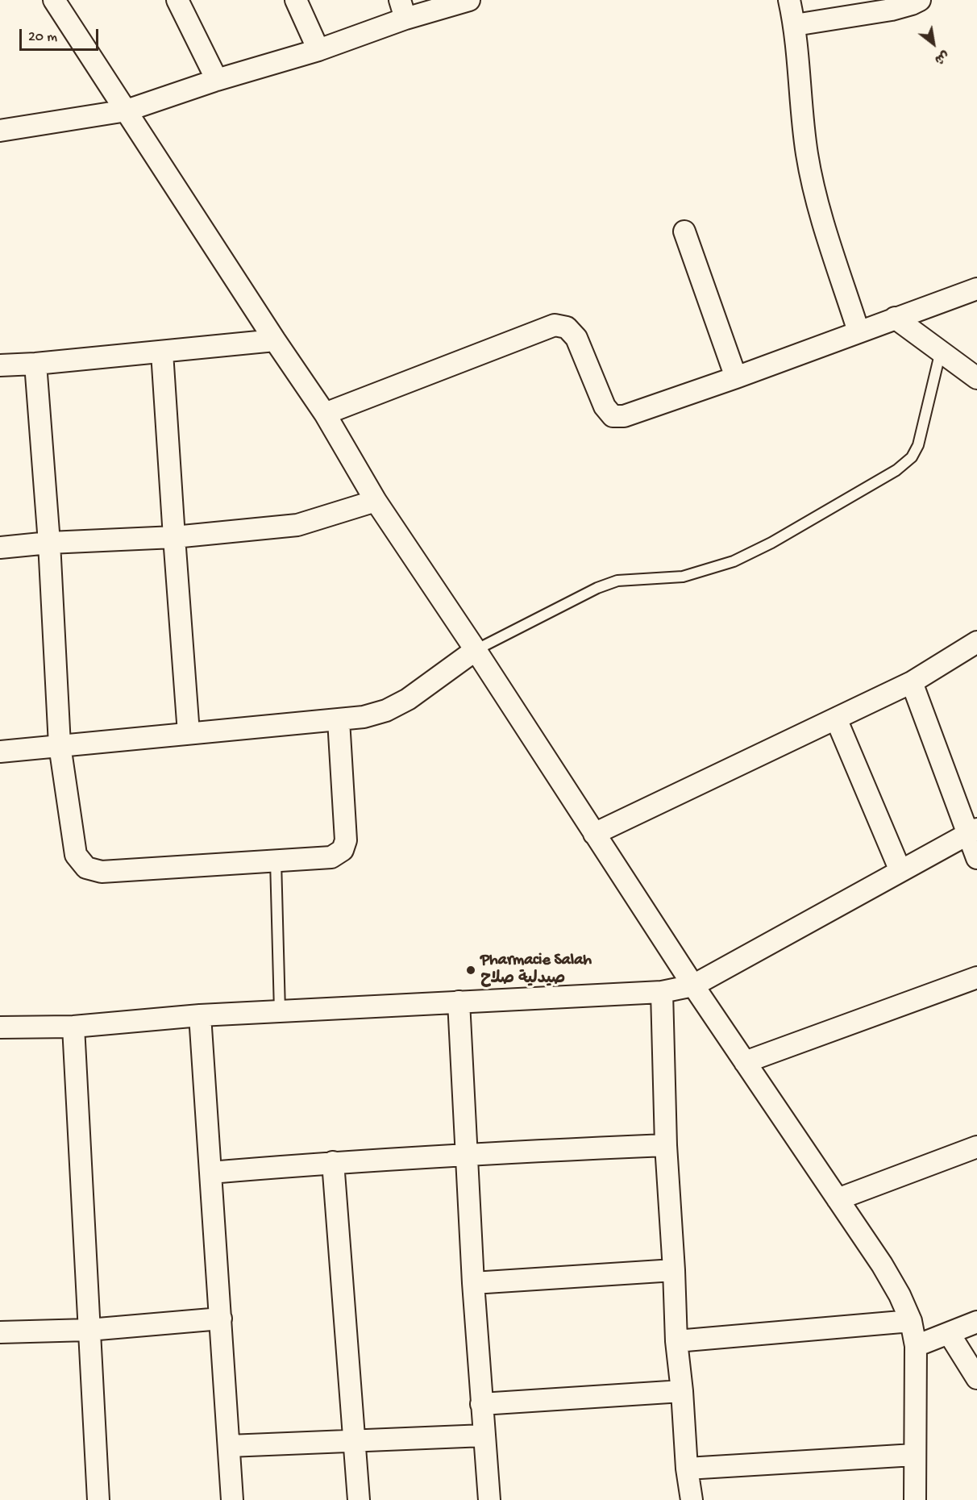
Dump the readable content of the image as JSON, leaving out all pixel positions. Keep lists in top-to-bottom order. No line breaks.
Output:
{"places":["Pharmacie Salah صيدلية صلاح"],"scale_bar":"20 m","north":"bottom right"}
